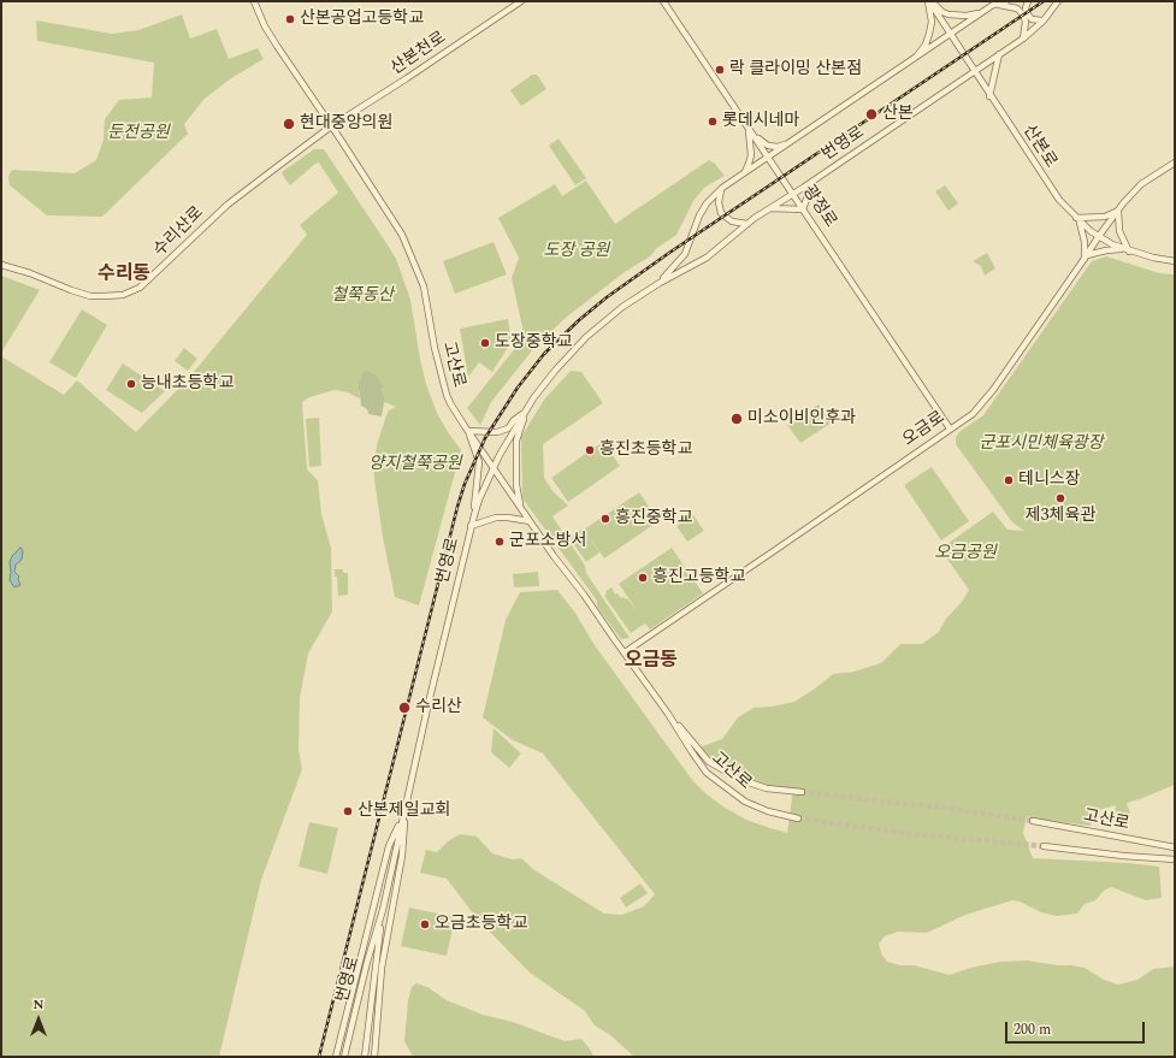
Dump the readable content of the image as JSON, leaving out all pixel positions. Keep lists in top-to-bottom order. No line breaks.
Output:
{"streets":{"street":["산본천로","번영로","산본로","광정로","수리산로","고산로","오금로"]},"crossings":[["산본천로","수리산로"],["산본천로","고산로"],["번영로","산본로"],["번영로","광정로"],["번영로","고산로"],["산본로","오금로"],["광정로","오금로"],["수리산로","고산로"],["고산로","오금로"]],"districts":["수리동","오금동"],"parks":["둔전공원","도장 공원","철쭉동산","군포시민체육광장","양지철쭉공원","오금공원"],"places":["산본공업고등학교","락 클라이밍 산본점","산본","롯데시네마","현대중앙의원","도장중학교","능내초등학교","미소이비인후과","흥진초등학교","테니스장","제3체육관","흥진중학교","군포소방서","흥진고등학교","수리산","산본제일교회","오금초등학교"],"scale_bar":"200 m","north":"top"}
